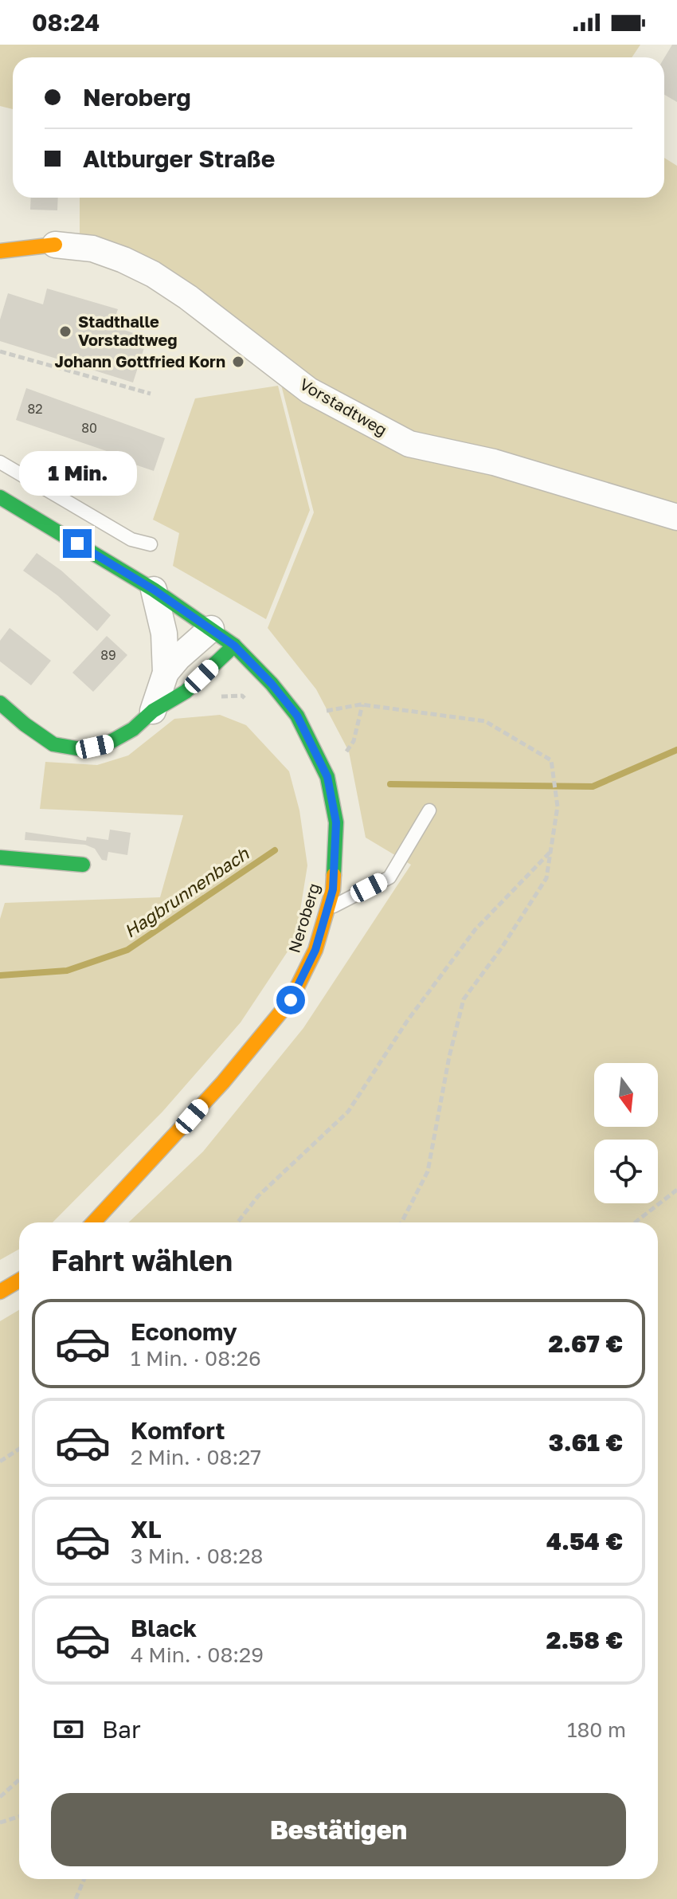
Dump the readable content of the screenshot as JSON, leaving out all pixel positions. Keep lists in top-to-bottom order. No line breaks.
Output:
{"streets":{"street":["Vorstadtweg","Neroberg"]},"water":["Hagbrunnenbach"],"places":["Stadthalle Vorstadtweg","Johann Gottfried Korn"],"house_numbers":["82","80","89"],"north":"bottom","page":{"status":"08:24","banner":["Neroberg","Altburger Straße"],"bubble":"1 Min.","heading":"Fahrt wählen","list":[{"name":"Economy","note":"1 Min. · 08:26","value":"2.67 €"},{"name":"Komfort","note":"2 Min. · 08:27","value":"3.61 €"},{"name":"XL","note":"3 Min. · 08:28","value":"4.54 €"},{"name":"Black","note":"4 Min. · 08:29","value":"2.58 €"}],"pay":["Bar","180 m"],"buttons":"Bestätigen"}}
